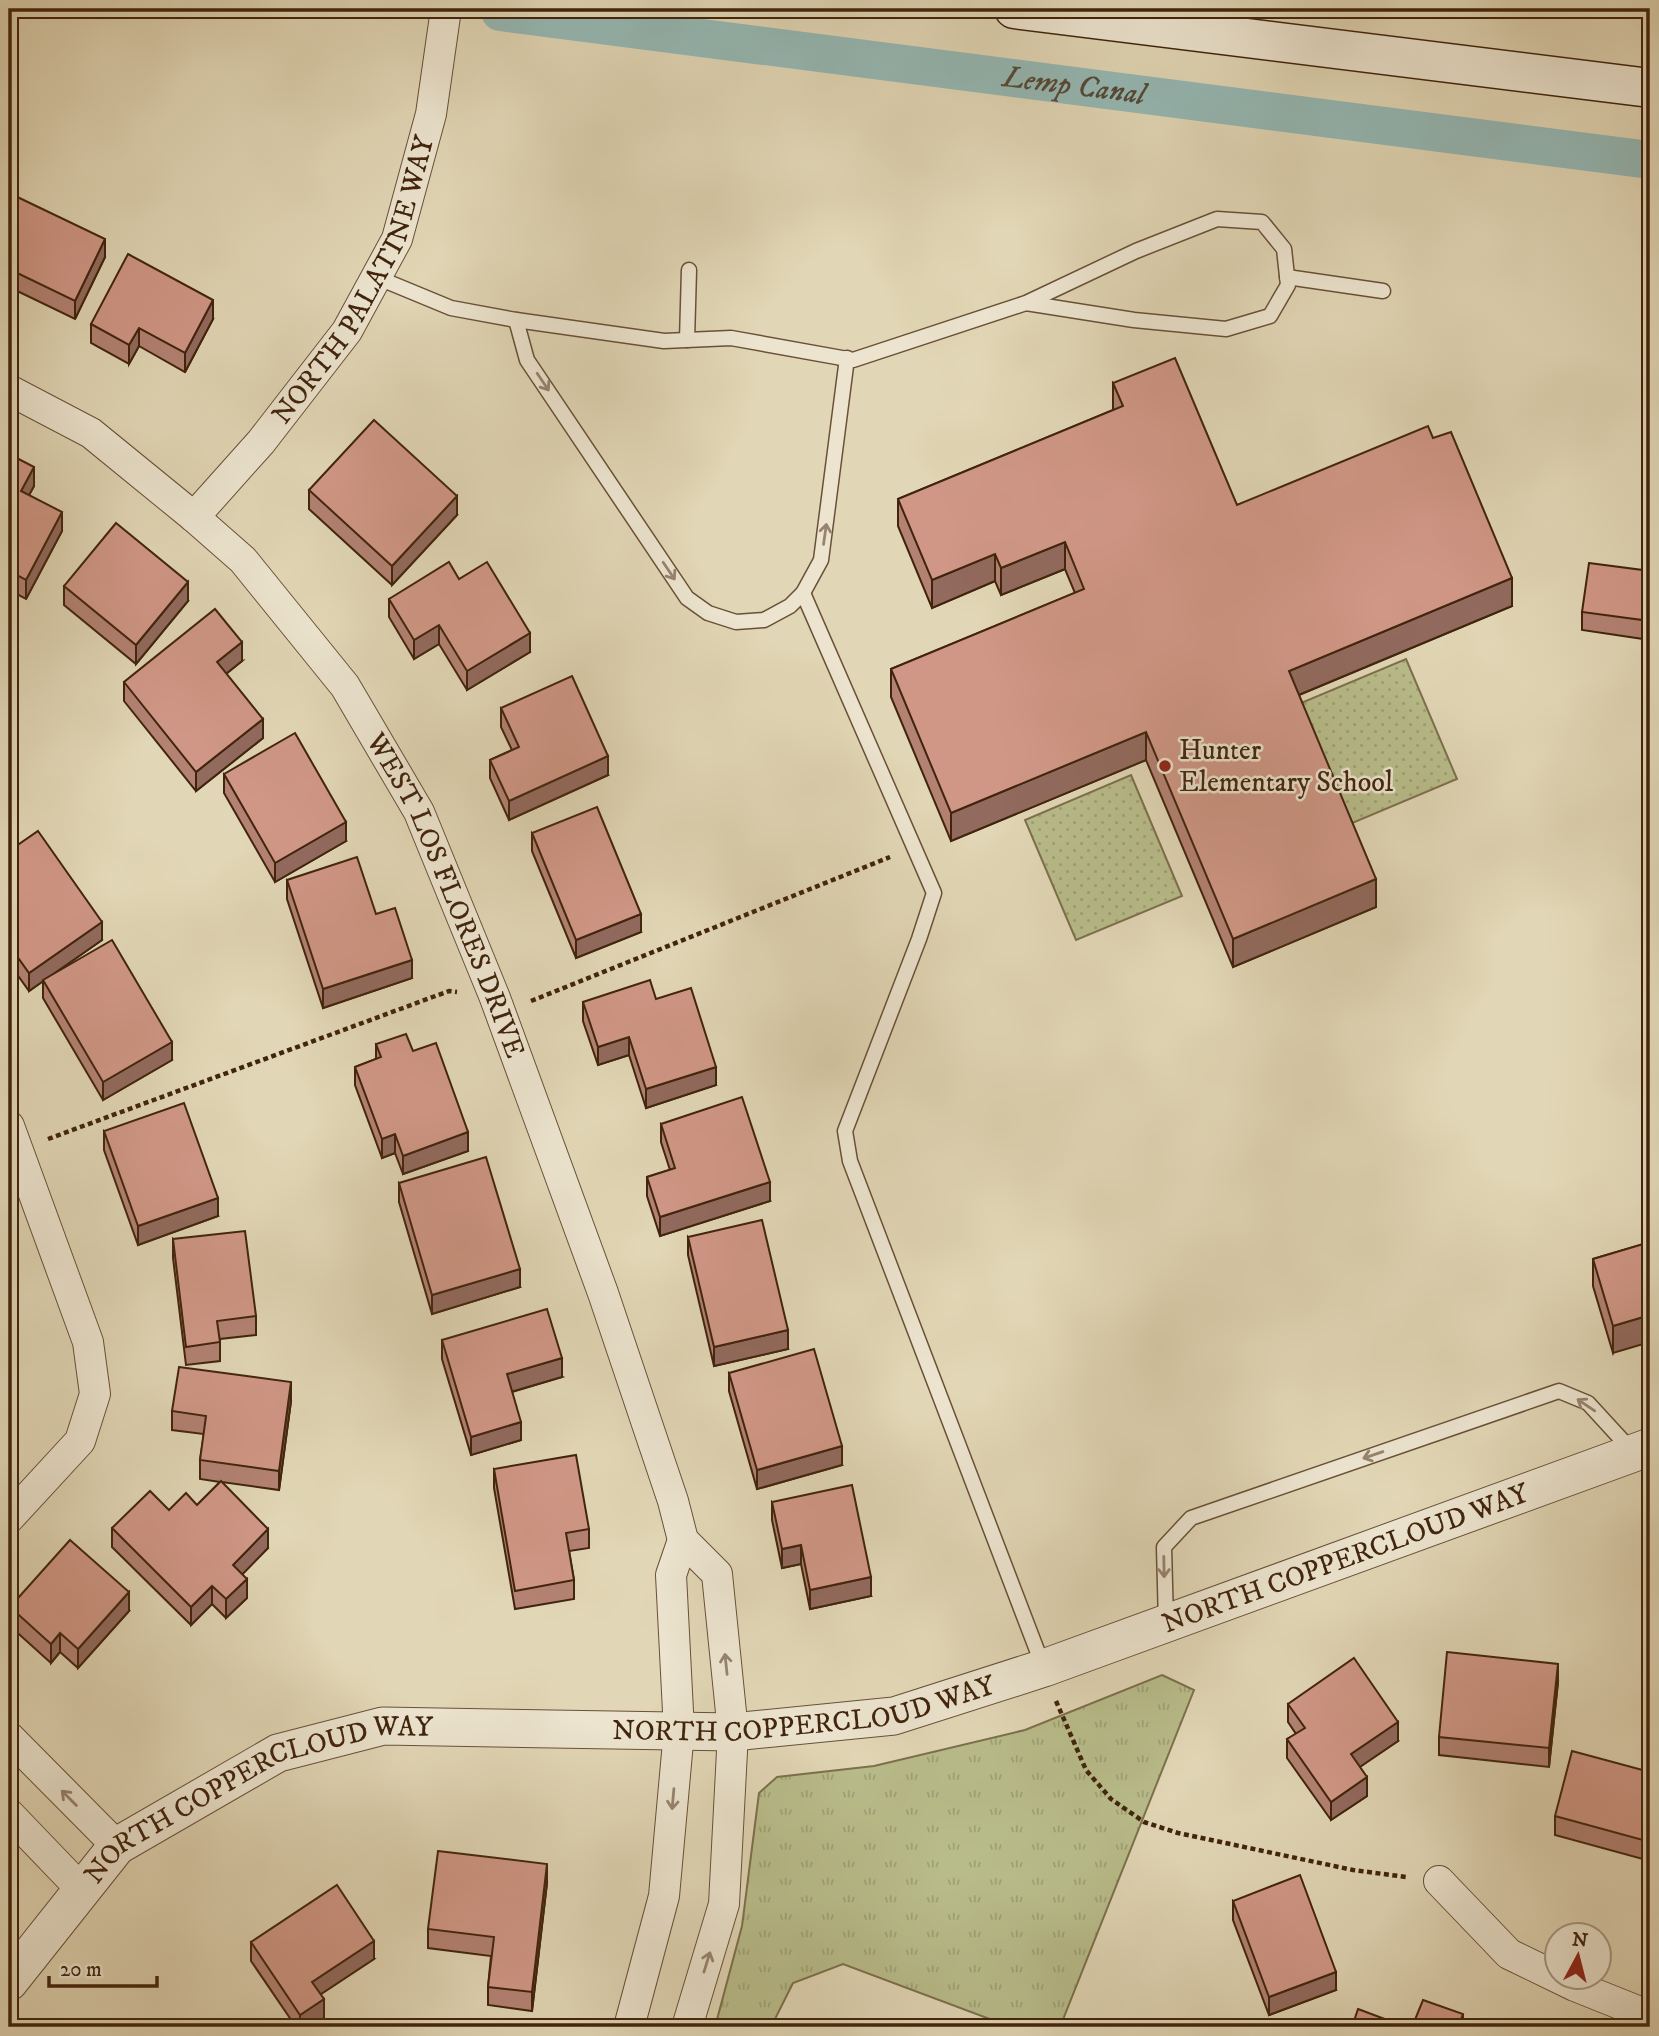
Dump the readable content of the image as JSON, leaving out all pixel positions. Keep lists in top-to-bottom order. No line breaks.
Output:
{"streets":{"street":["NORTH PALATINE WAY","WEST LOS FLORES DRIVE","NORTH COPPERCLOUD WAY"]},"crossings":[["NORTH PALATINE WAY","WEST LOS FLORES DRIVE"]],"water":["Lemp Canal"],"places":["Hunter Elementary School"],"scale_bar":"20 m","north":"top"}
